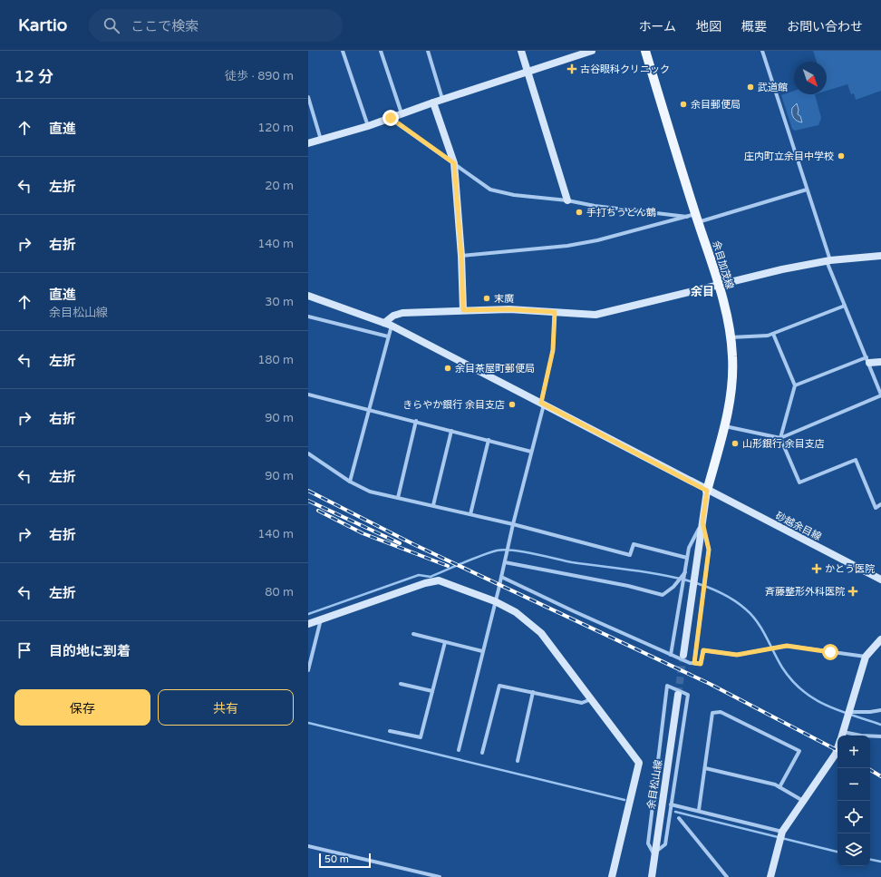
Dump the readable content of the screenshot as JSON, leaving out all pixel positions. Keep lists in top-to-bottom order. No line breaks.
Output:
{"streets":{"main road":["余目加茂線"],"street":["砂越余目線","余目松山線"]},"crossings":[["余目加茂線","砂越余目線"]],"districts":["余目"],"places":{"health":["古谷眼科クリニック","かとう医院","斉藤整形外科医院"],"other":["武道館","余目郵便局","庄内町立余目中学校","手打ちうどん鶴","末廣","余目茶屋町郵便局","きらやか銀行 余目支店","山形銀行 余目支店"]},"scale_bar":"50 m","north":"bottom right","page":{"header":"Kartio","search":"ここで検索","nav":["ホーム","地図","概要","お問い合わせ"],"heading":["12 分","徒歩 · 890 m"],"list":[["直進","120 m"],["左折","20 m"],["右折","140 m"],["直進","余目松山線","30 m"],["左折","180 m"],["右折","90 m"],["左折","90 m"],["右折","140 m"],["左折","80 m"],"目的地に到着"],"buttons":["保存","共有"],"map_buttons":["+","−"],"scale":"50 m"}}
